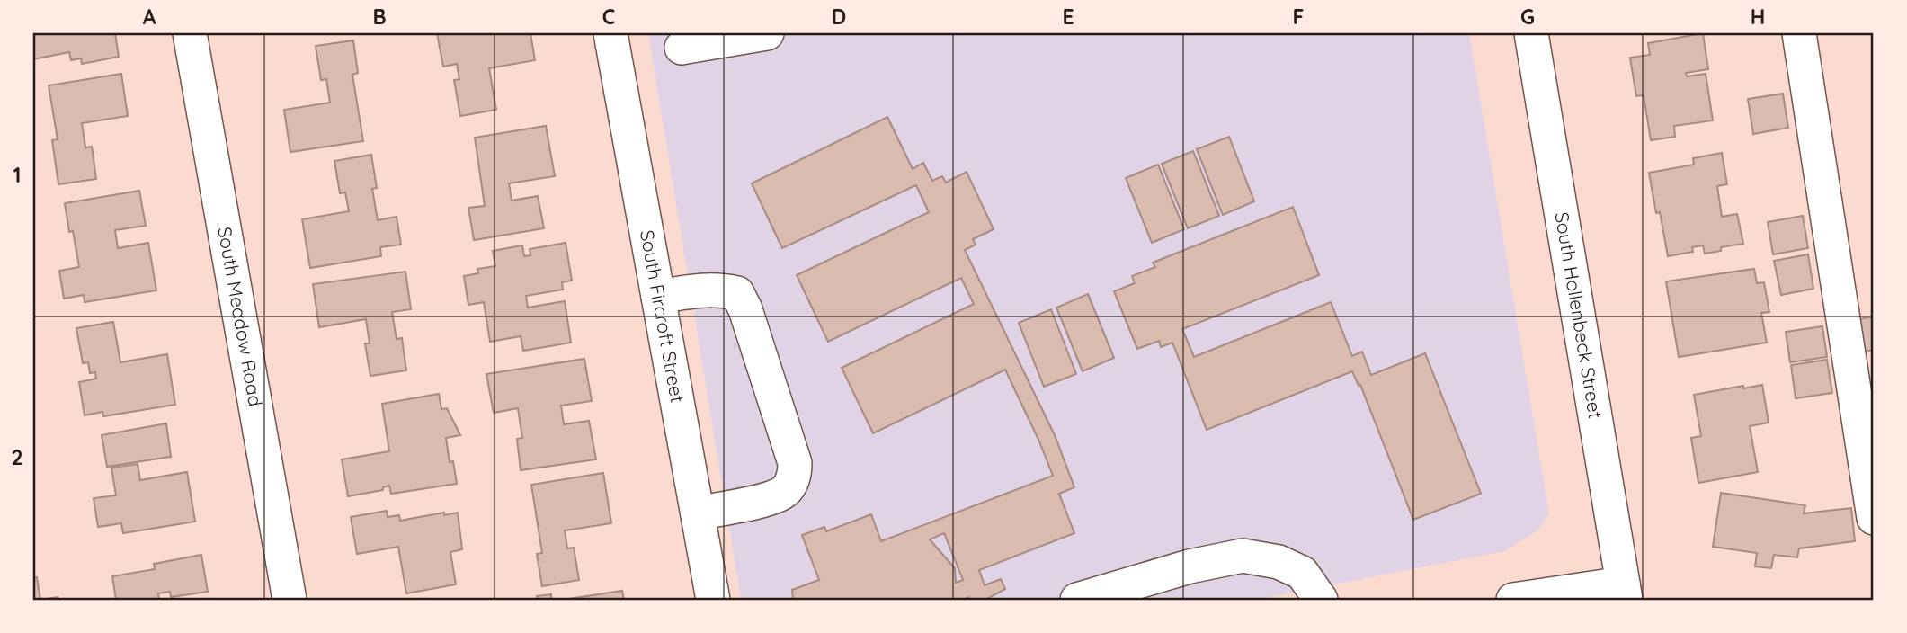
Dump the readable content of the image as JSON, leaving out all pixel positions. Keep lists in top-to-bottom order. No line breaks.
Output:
{"streets":{"street":["South Meadow Road","South Fircroft Street","South Hollenbeck Street"]},"grid":{"columns":["A","B","C","D","E","F","G","H"],"rows":["1","2"]}}
